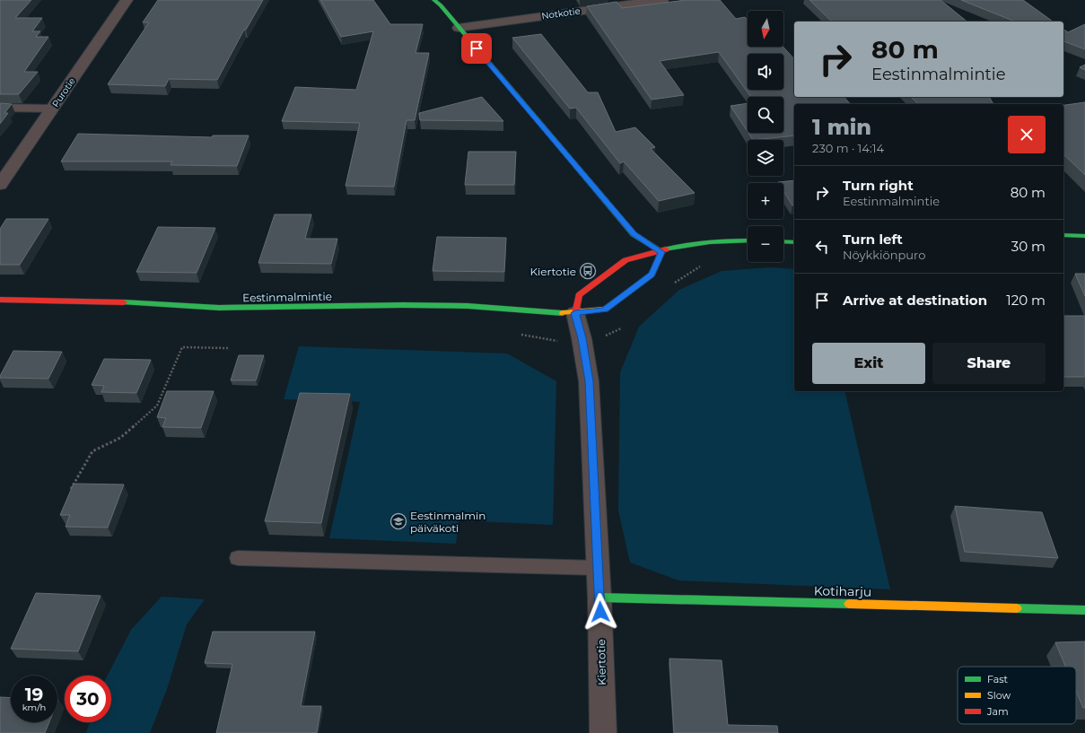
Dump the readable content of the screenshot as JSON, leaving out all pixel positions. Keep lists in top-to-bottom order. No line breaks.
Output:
{"streets":{"street":["Notkotie","Purotie","Eestinmalmintie","Kotiharju","Kiertotie"]},"crossings":[["Eestinmalmintie","Kiertotie"],["Kotiharju","Kiertotie"]],"places":{"bus stop":["Kiertotie"],"school or university":["Eestinmalmin päiväkoti"]},"legend":["Fast","Slow","Jam"],"north":"bottom","page":{"map_buttons":["+","−"],"turn":["80 m","Eestinmalmintie"],"heading":["1 min","230 m · 14:14"],"list":[{"name":"Turn right","note":"Eestinmalmintie","value":"80 m"},{"name":"Turn left","note":"Nöykkiönpuro","value":"30 m"},{"name":"Arrive at destination","value":"120 m"}],"buttons":["Exit","Share"],"speed":"19 km/h","limit":"30"}}
